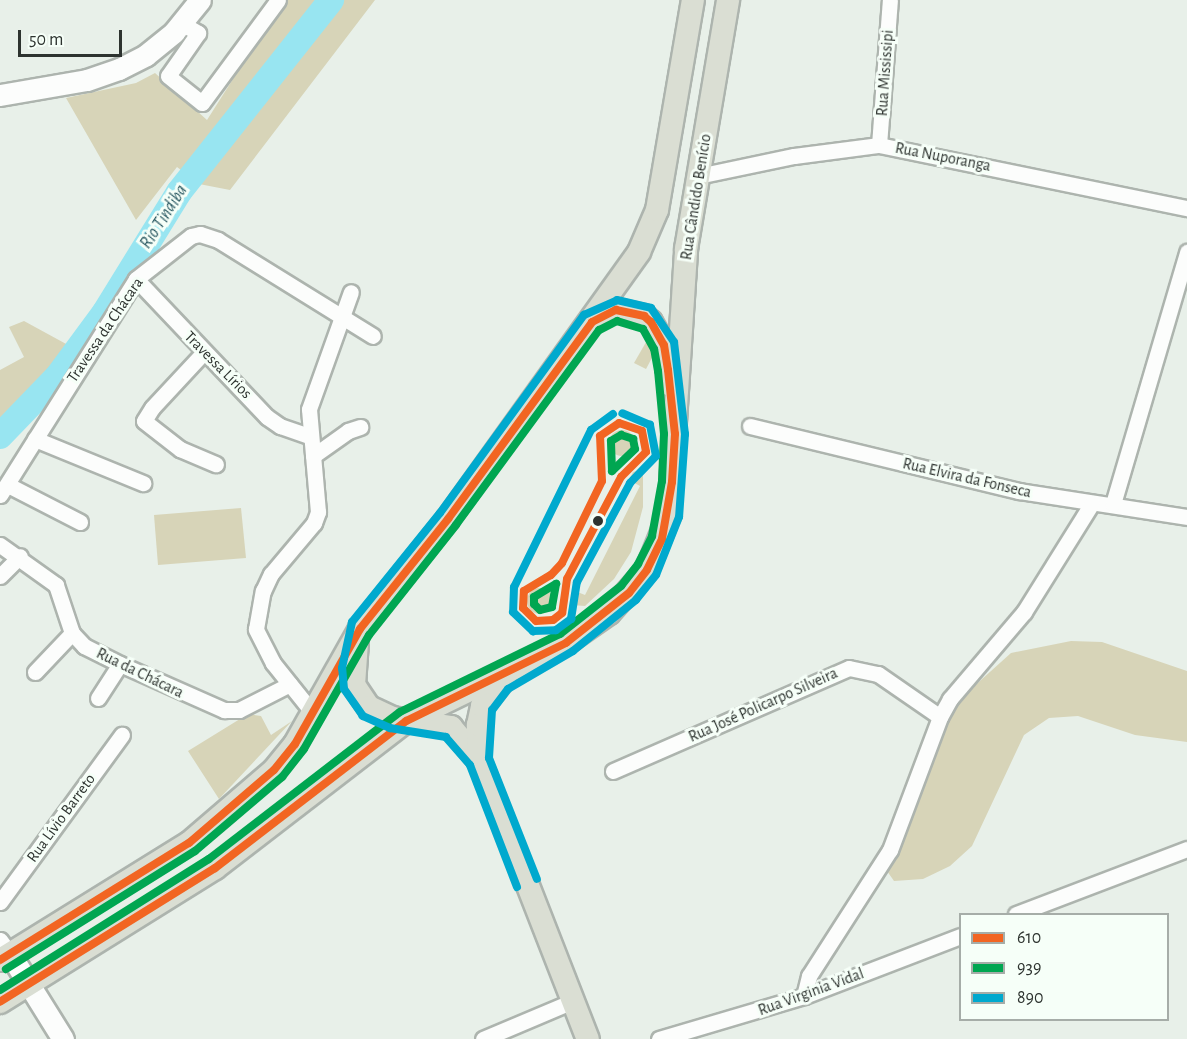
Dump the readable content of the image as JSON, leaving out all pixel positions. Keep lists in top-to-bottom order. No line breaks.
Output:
{"streets":{"main road":["Rua Cândido Benício"],"street":["Rua Mississipi","Rua Nuporanga","Travessa da Chácara","Travessa Lírios","Rua Elvira da Fonseca","Rua da Chácara","Rua José Policarpo Silveira","Rua Lívio Barreto","Rua Virginia Vidal"]},"crossings":[["Rua Mississipi","Rua Nuporanga"],["Rua Nuporanga","Rua Cândido Benício"],["Travessa da Chácara","Travessa Lírios"]],"water":["Rio Tindiba"],"lines":["transit line 890","transit line 610","transit line 939"],"legend":["610","939","890"],"scale_bar":"50 m"}
